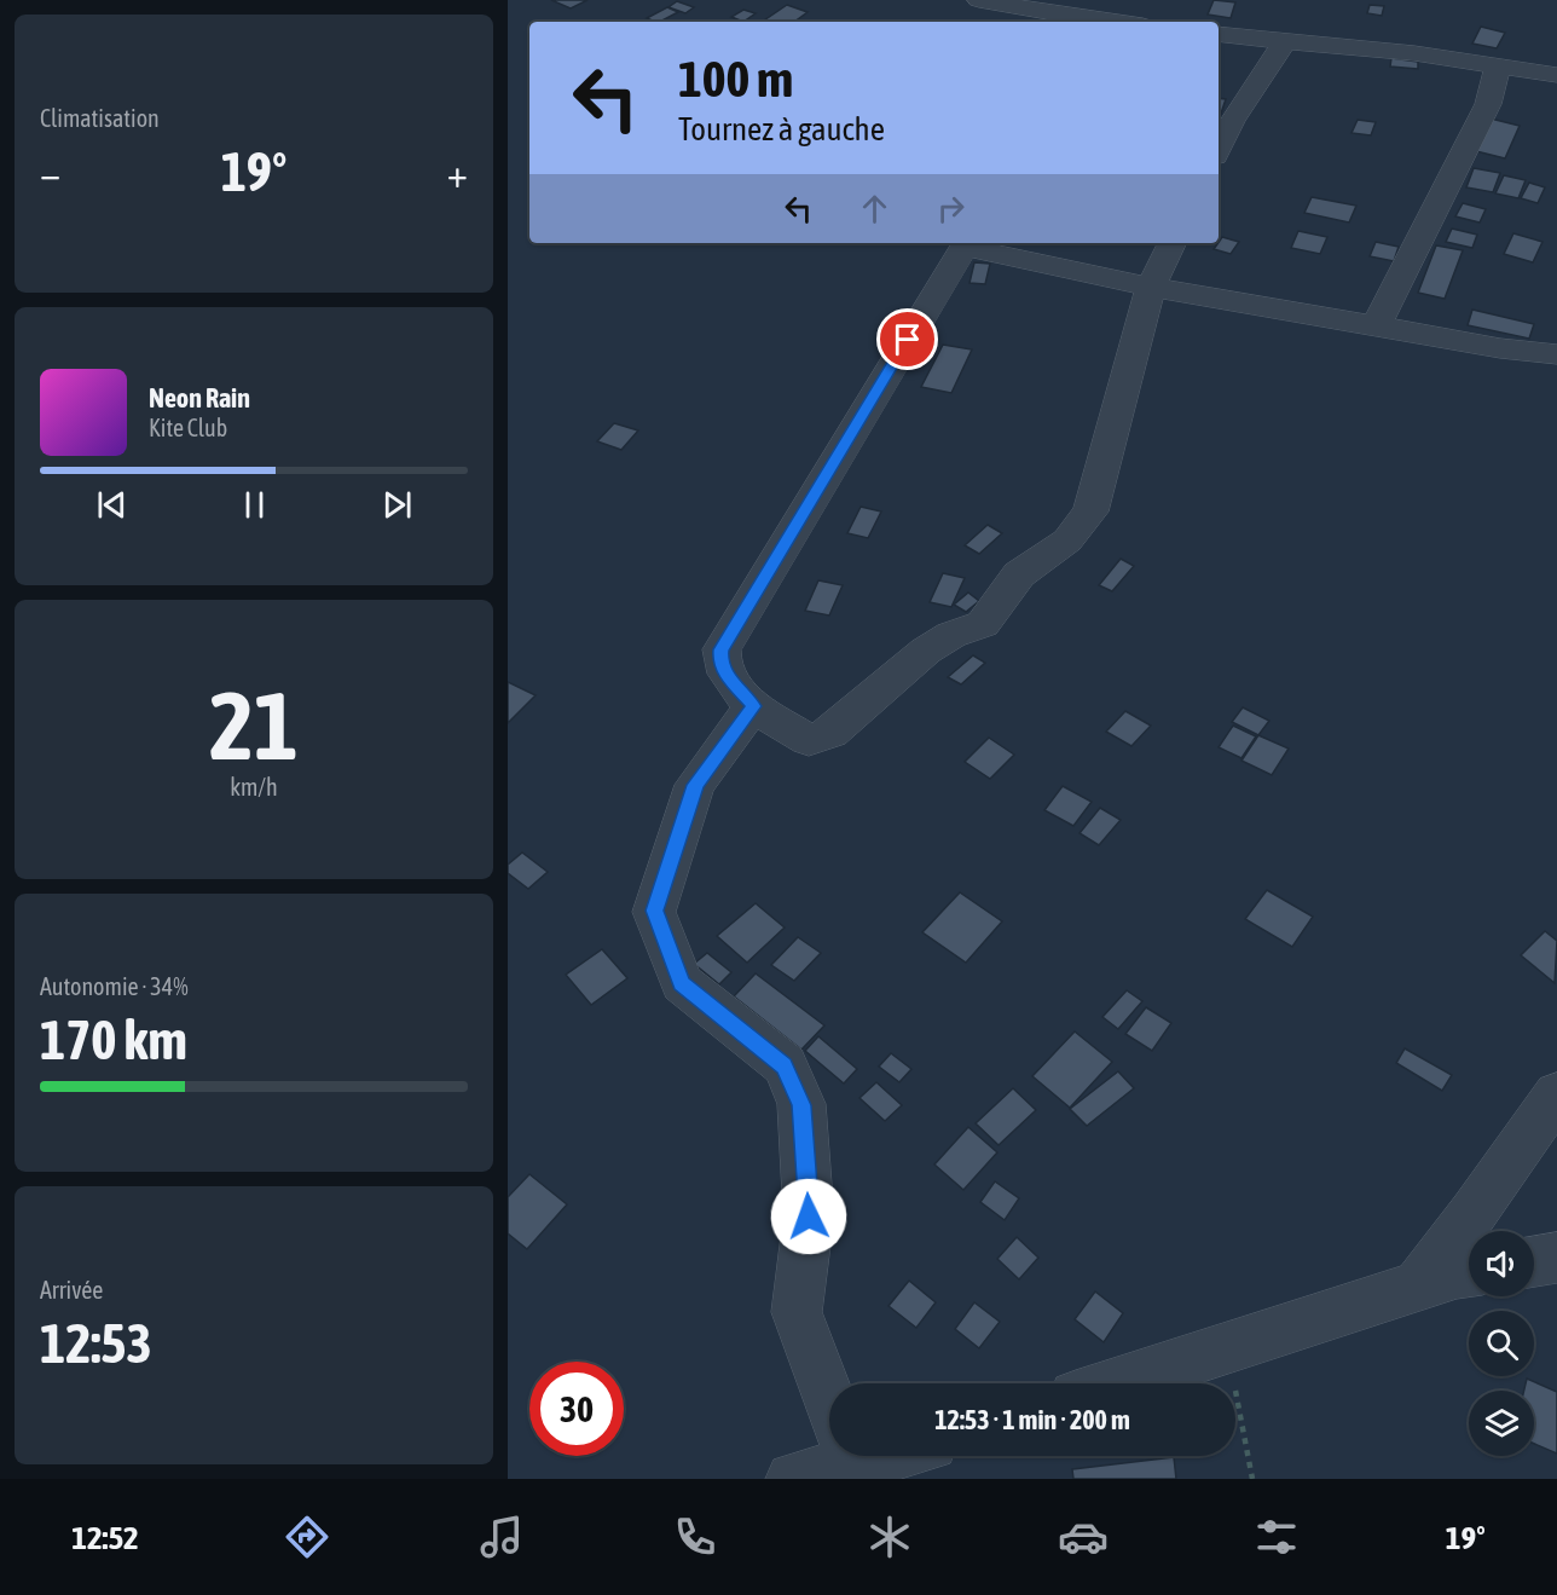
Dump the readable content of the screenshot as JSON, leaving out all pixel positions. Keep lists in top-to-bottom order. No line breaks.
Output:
{"page":{"tile":["Climatisation",["21","km/h"],["Autonomie · 34%","170 km"],["Arrivée","12:53"]],"turn":["100 m","Tournez à gauche"],"heat":["−","19°","+"],"song":["Neon Rain","Kite Club"],"limit":"30","trip":"12:53 · 1 min · 200 m","tabs":["12:52","19°"]}}
